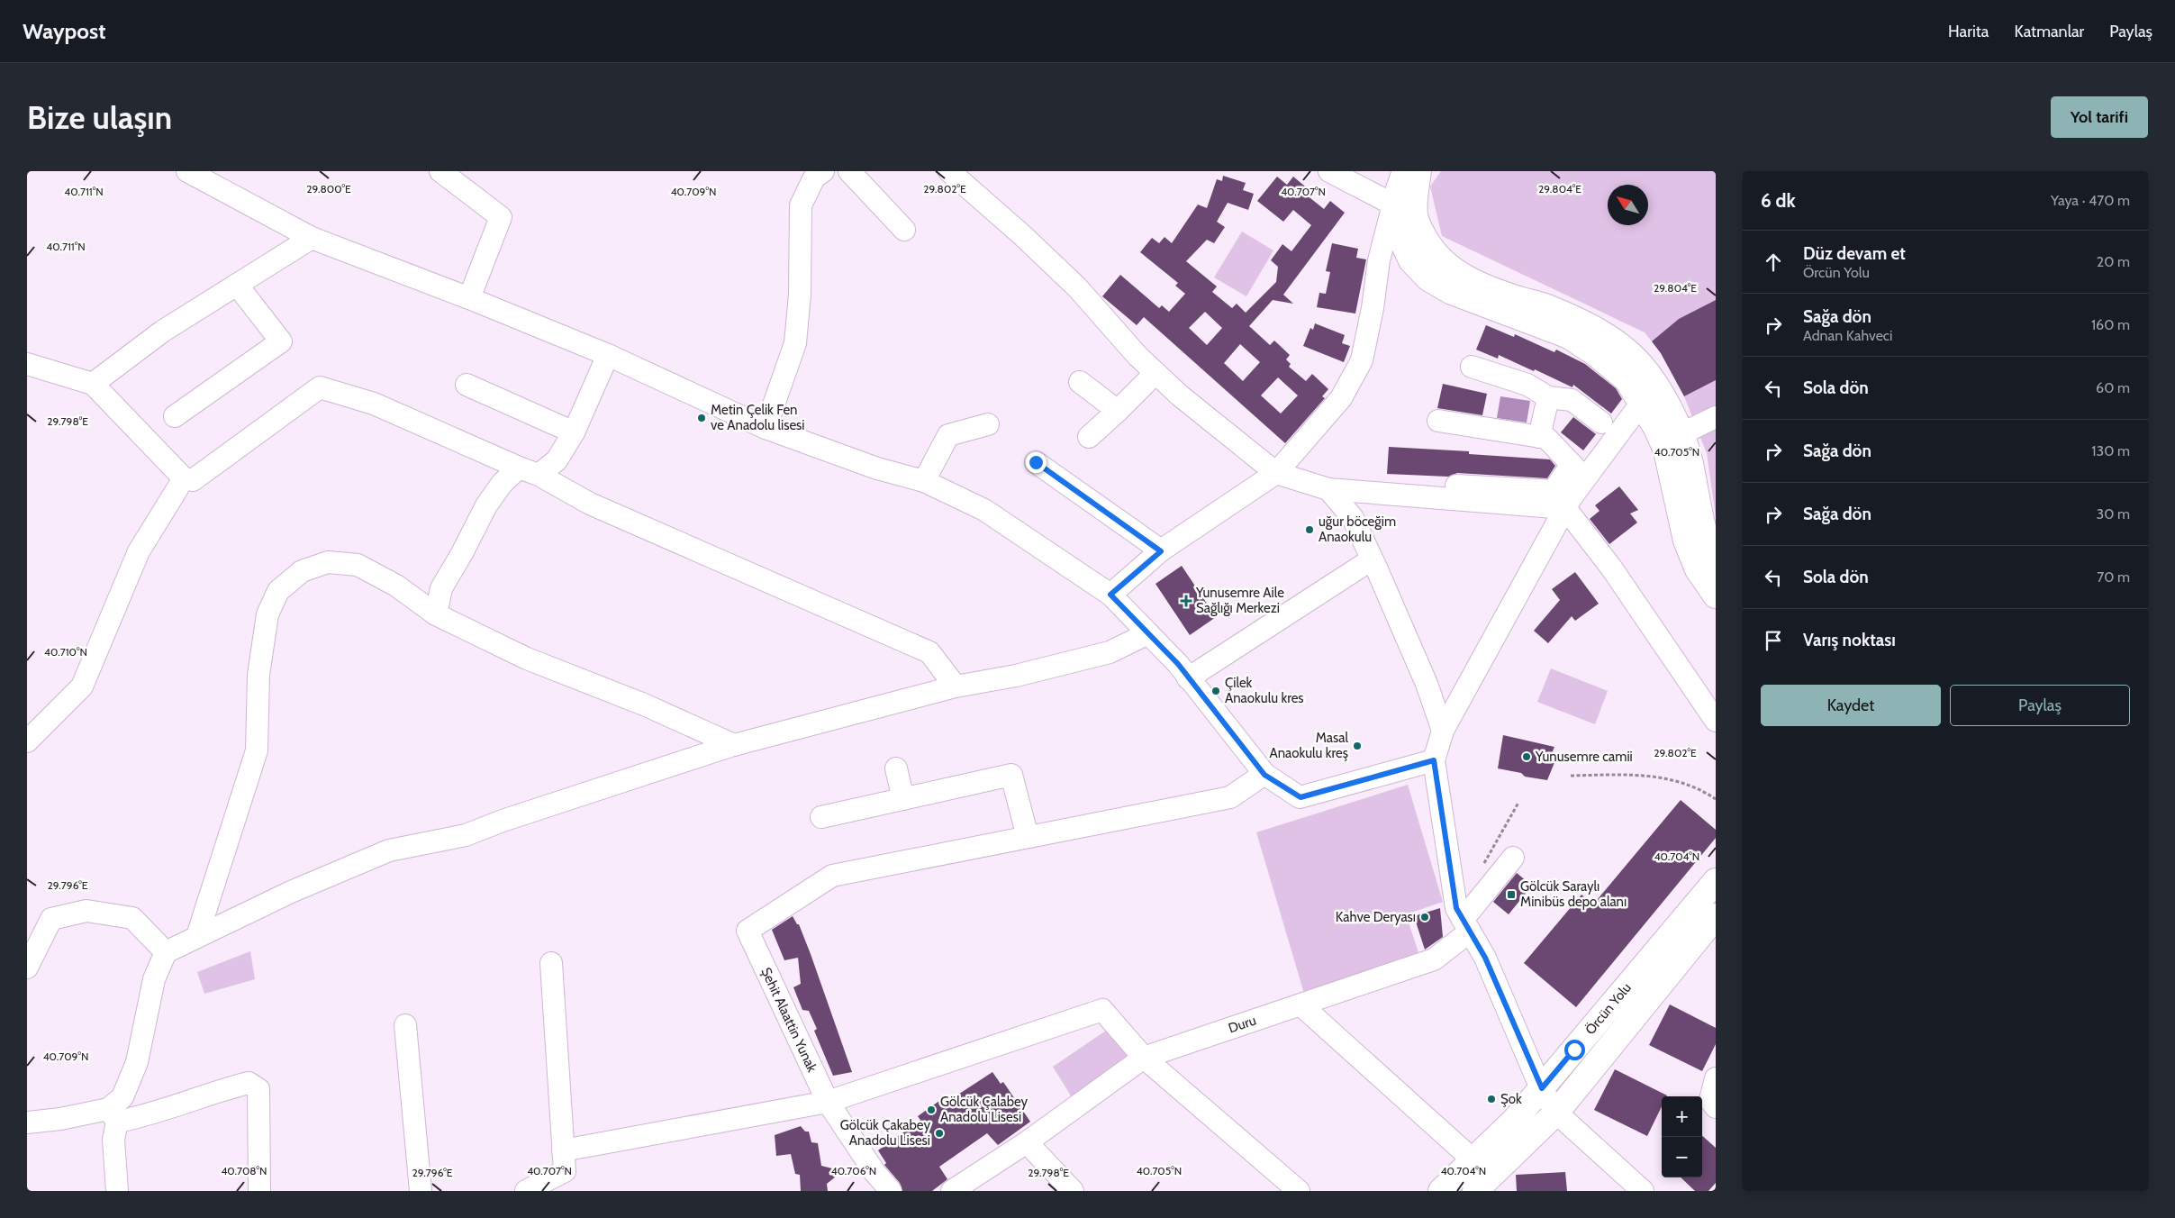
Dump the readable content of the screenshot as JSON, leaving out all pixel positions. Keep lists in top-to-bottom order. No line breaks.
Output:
{"streets":{"main road":["Örcün Yolu"],"street":["Şehit Alaattin Yunak","Duru"]},"places":{"other":["Metin Çelik Fen ve Anadolu lisesi","uğur böceğim Anaokulu","Çilek Anaokulu kres","Masal Anaokulu kreş","Yunusemre camii","Kahve Deryası","Şok","Gölcük Çalabey Anadolu Lisesi","Gölcük Çakabey Anadolu Lisesi"],"health":["Yunusemre Aile Sağlığı Merkezi"],"transit":["Gölcük Saraylı Minibüs depo alanı"]},"north":"top left","page":{"header":"Waypost","nav":["Harita","Katmanlar","Paylaş"],"buttons":["Yol tarifi",["Kaydet","Paylaş"]],"title":"Bize ulaşın","heading":["6 dk","Yaya · 470 m"],"list":[["Düz devam et","Örcün Yolu","20 m"],["Sağa dön","Adnan Kahveci","160 m"],["Sola dön","60 m"],["Sağa dön","130 m"],["Sağa dön","30 m"],["Sola dön","70 m"],"Varış noktası"],"map_buttons":["+","−"]},"coordinates":["29.800°E","29.802°E","29.804°E","40.711°N","40.709°N","40.707°N","29.798°E","40.705°N","40.710°N","40.704°N","29.796°E","40.708°N","40.706°N"]}
